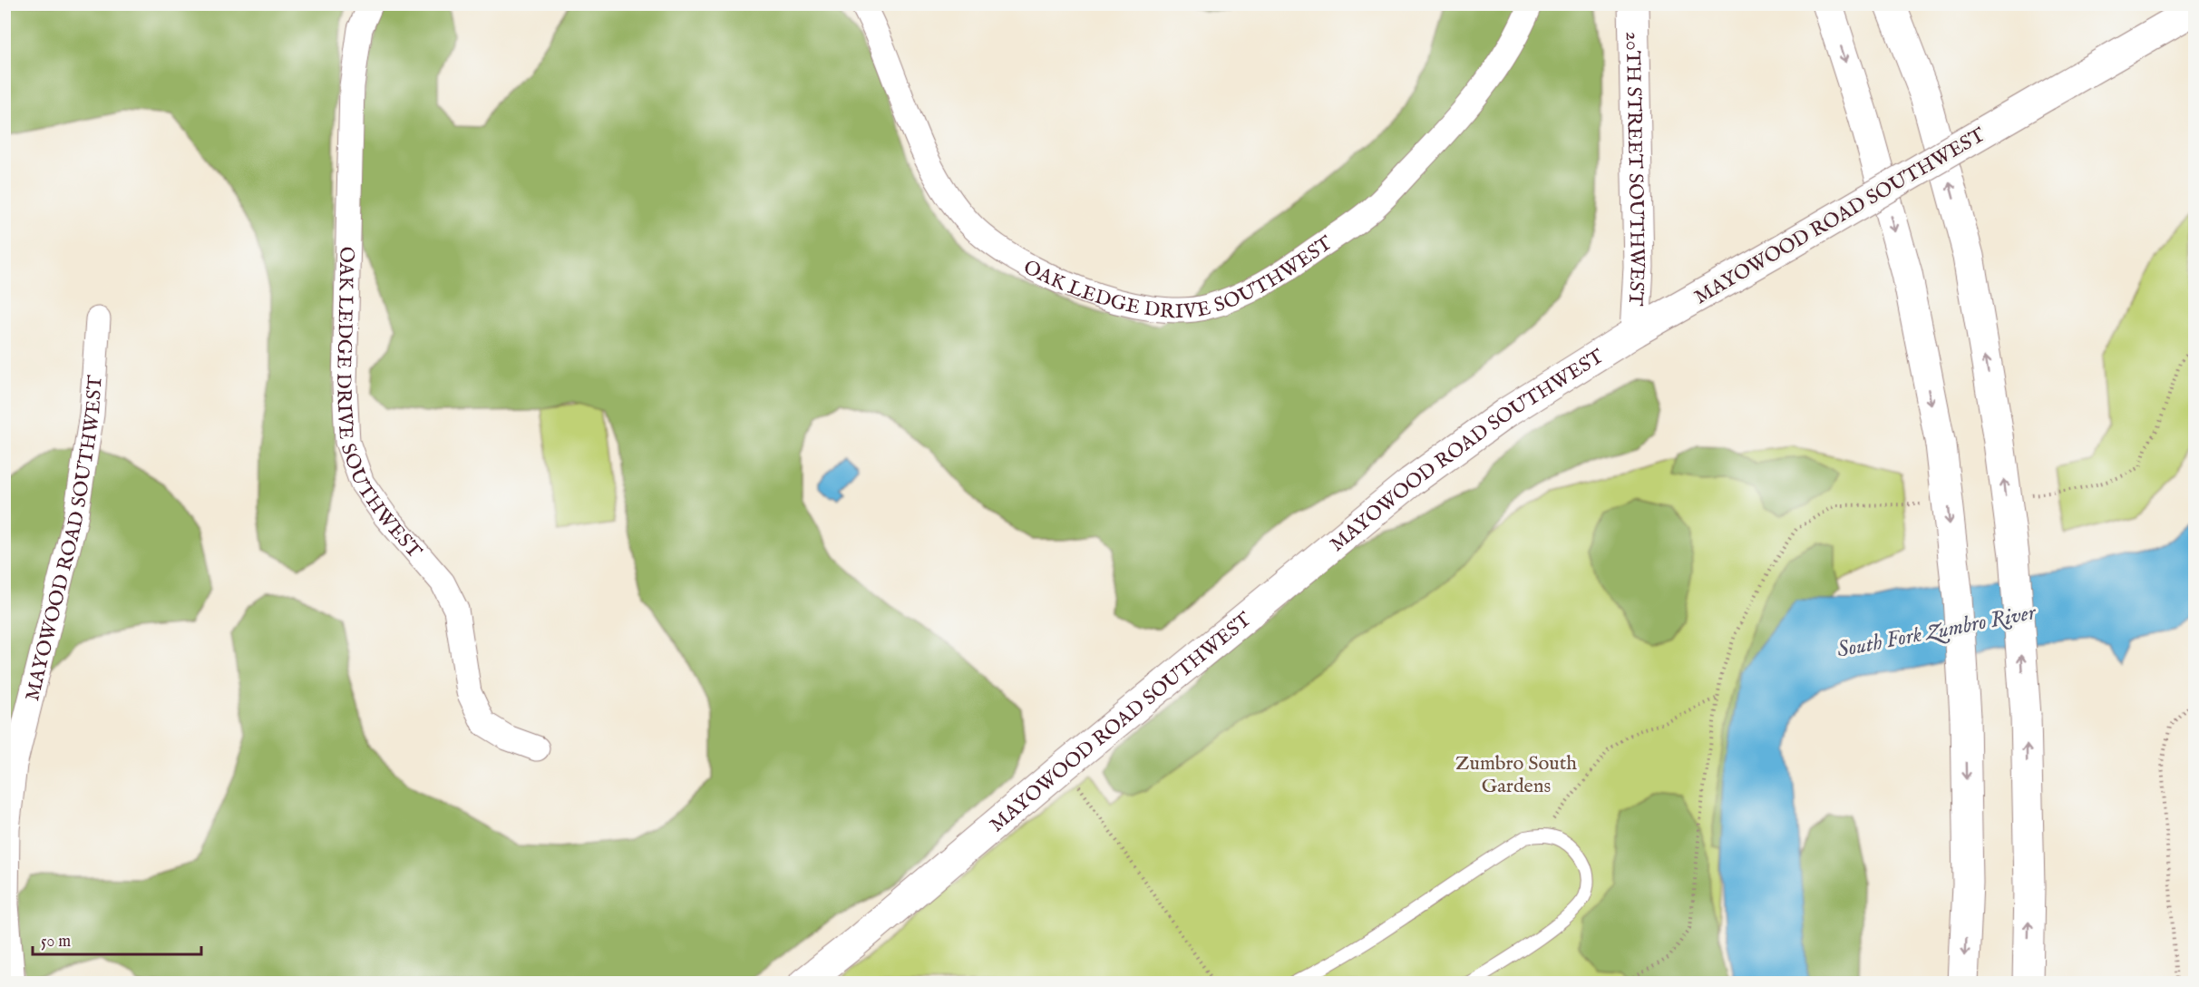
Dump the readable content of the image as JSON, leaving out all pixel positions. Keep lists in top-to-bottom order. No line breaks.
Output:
{"streets":{"main road":["20TH STREET SOUTHWEST","MAYOWOOD ROAD SOUTHWEST"],"street":["OAK LEDGE DRIVE SOUTHWEST"]},"crossings":[["20TH STREET SOUTHWEST","MAYOWOOD ROAD SOUTHWEST"]],"water":["South Fork Zumbro River"],"parks":["Zumbro South Gardens"],"scale_bar":"50 m"}
